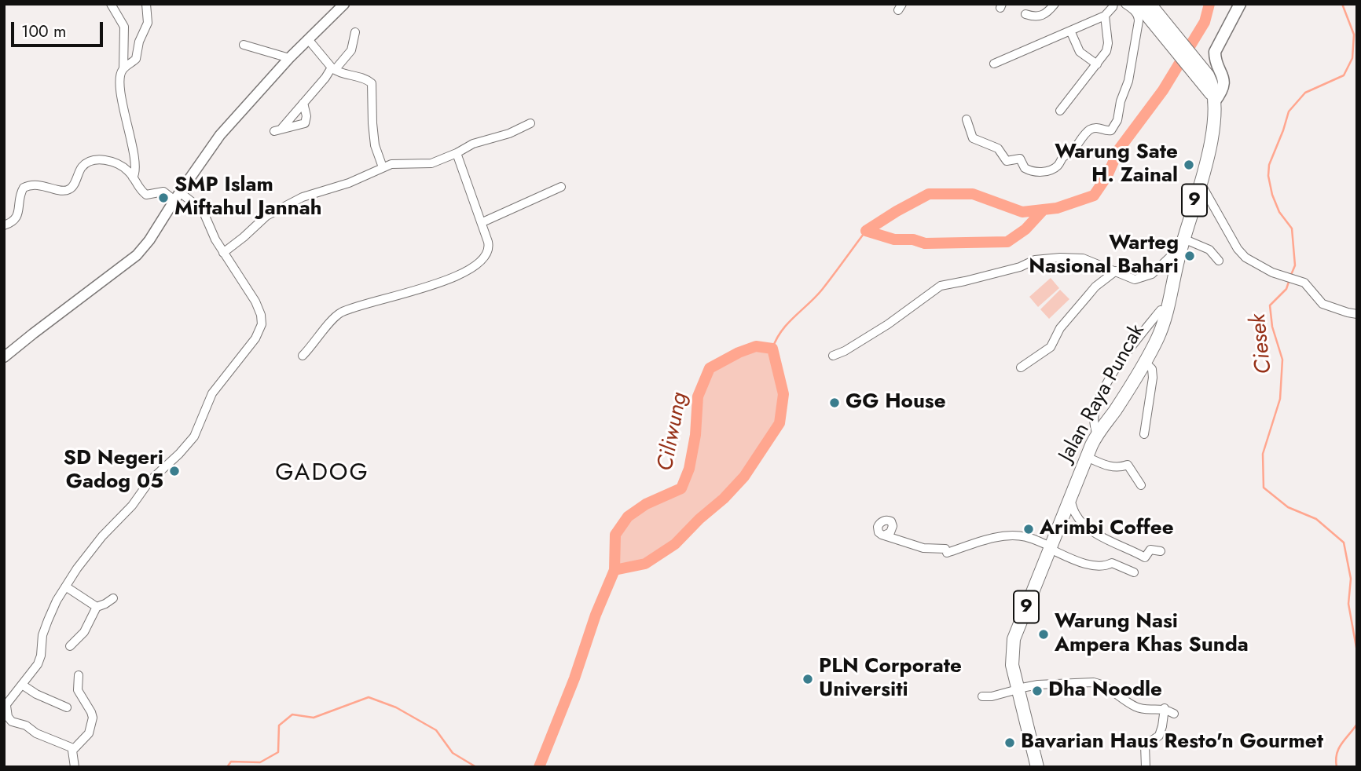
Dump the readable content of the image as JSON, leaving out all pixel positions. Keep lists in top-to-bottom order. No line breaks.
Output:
{"streets":{"highway":["9","Jalan Raya Puncak"]},"districts":["GADOG"],"water":["Ciesek","Ciliwung"],"places":["Warung Sate H. Zainal","SMP Islam Miftahul Jannah","Warteg Nasional Bahari","GG House","SD Negeri Gadog 05","Arimbi Coffee","Warung Nasi Ampera Khas Sunda","PLN Corporate Universiti","Dha Noodle","Bavarian Haus Resto'n Gourmet"],"scale_bar":"100 m"}
